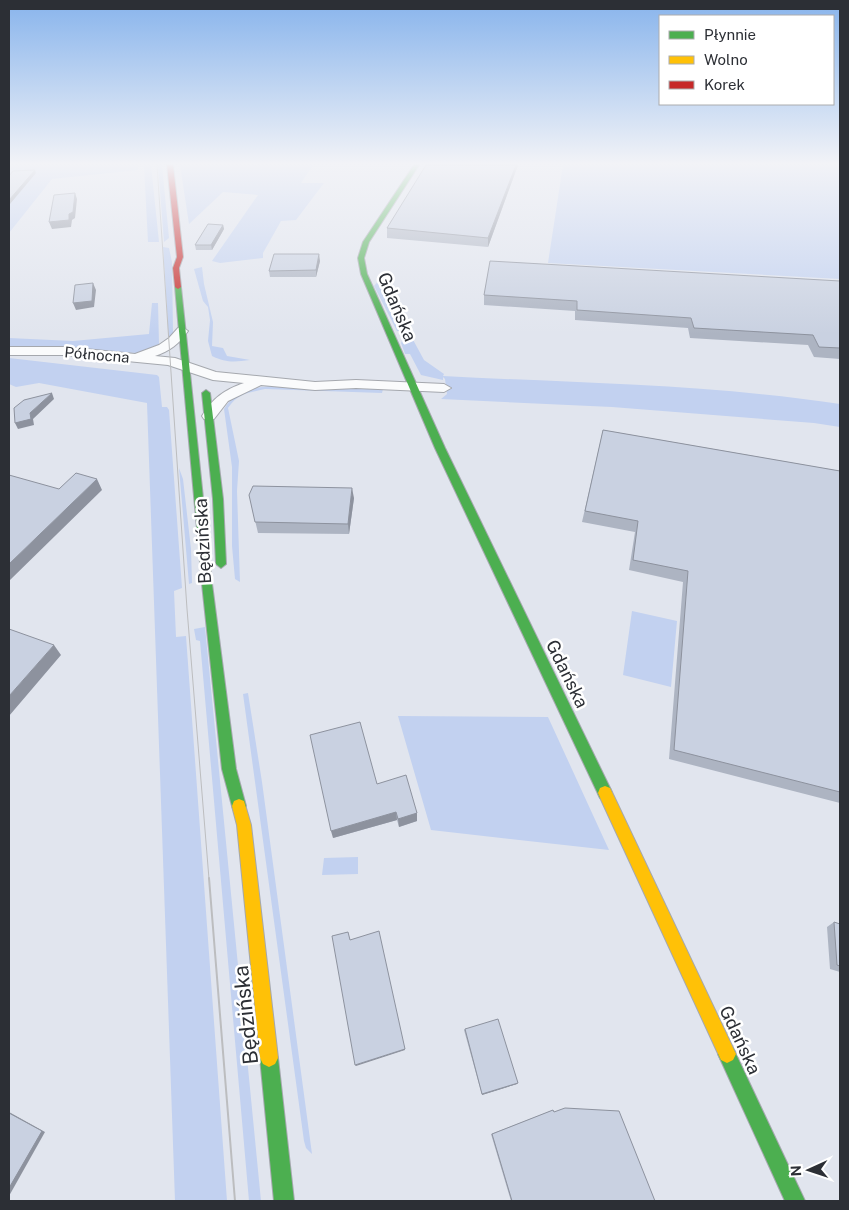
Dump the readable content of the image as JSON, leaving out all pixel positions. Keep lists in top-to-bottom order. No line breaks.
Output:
{"streets":{"main road":["Gdańska","Będzińska"],"street":["Północna"]},"crossings":[["Gdańska","Północna"],["Północna","Będzińska"]],"legend":["Płynnie","Wolno","Korek"],"north":"left"}
